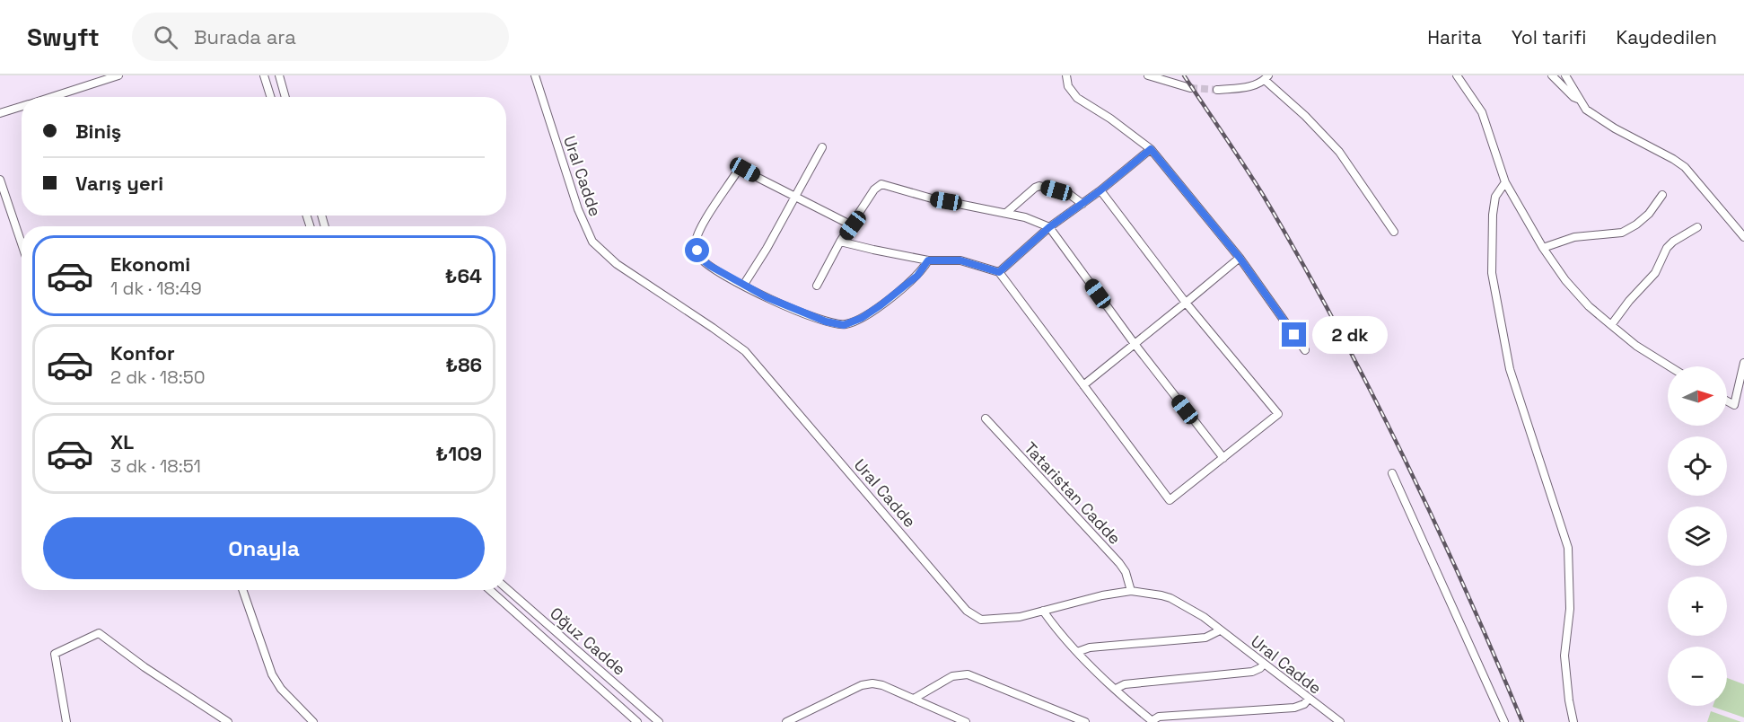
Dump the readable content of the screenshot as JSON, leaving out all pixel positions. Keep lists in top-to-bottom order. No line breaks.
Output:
{"streets":{"street":["Ural Cadde","Tataristan Cadde","Oğuz Cadde"]},"crossings":[["Ural Cadde","Tataristan Cadde"]],"north":"right","page":{"header":"Swyft","search":"Burada ara","nav":["Harita","Yol tarifi","Kaydedilen"],"banner":["Biniş","Varış yeri"],"list":[{"name":"Ekonomi","note":"1 dk · 18:49","value":"₺64"},{"name":"Konfor","note":"2 dk · 18:50","value":"₺86"},{"name":"XL","note":"3 dk · 18:51","value":"₺109"}],"bubble":"2 dk","map_buttons":["+","−"],"buttons":"Onayla"}}
